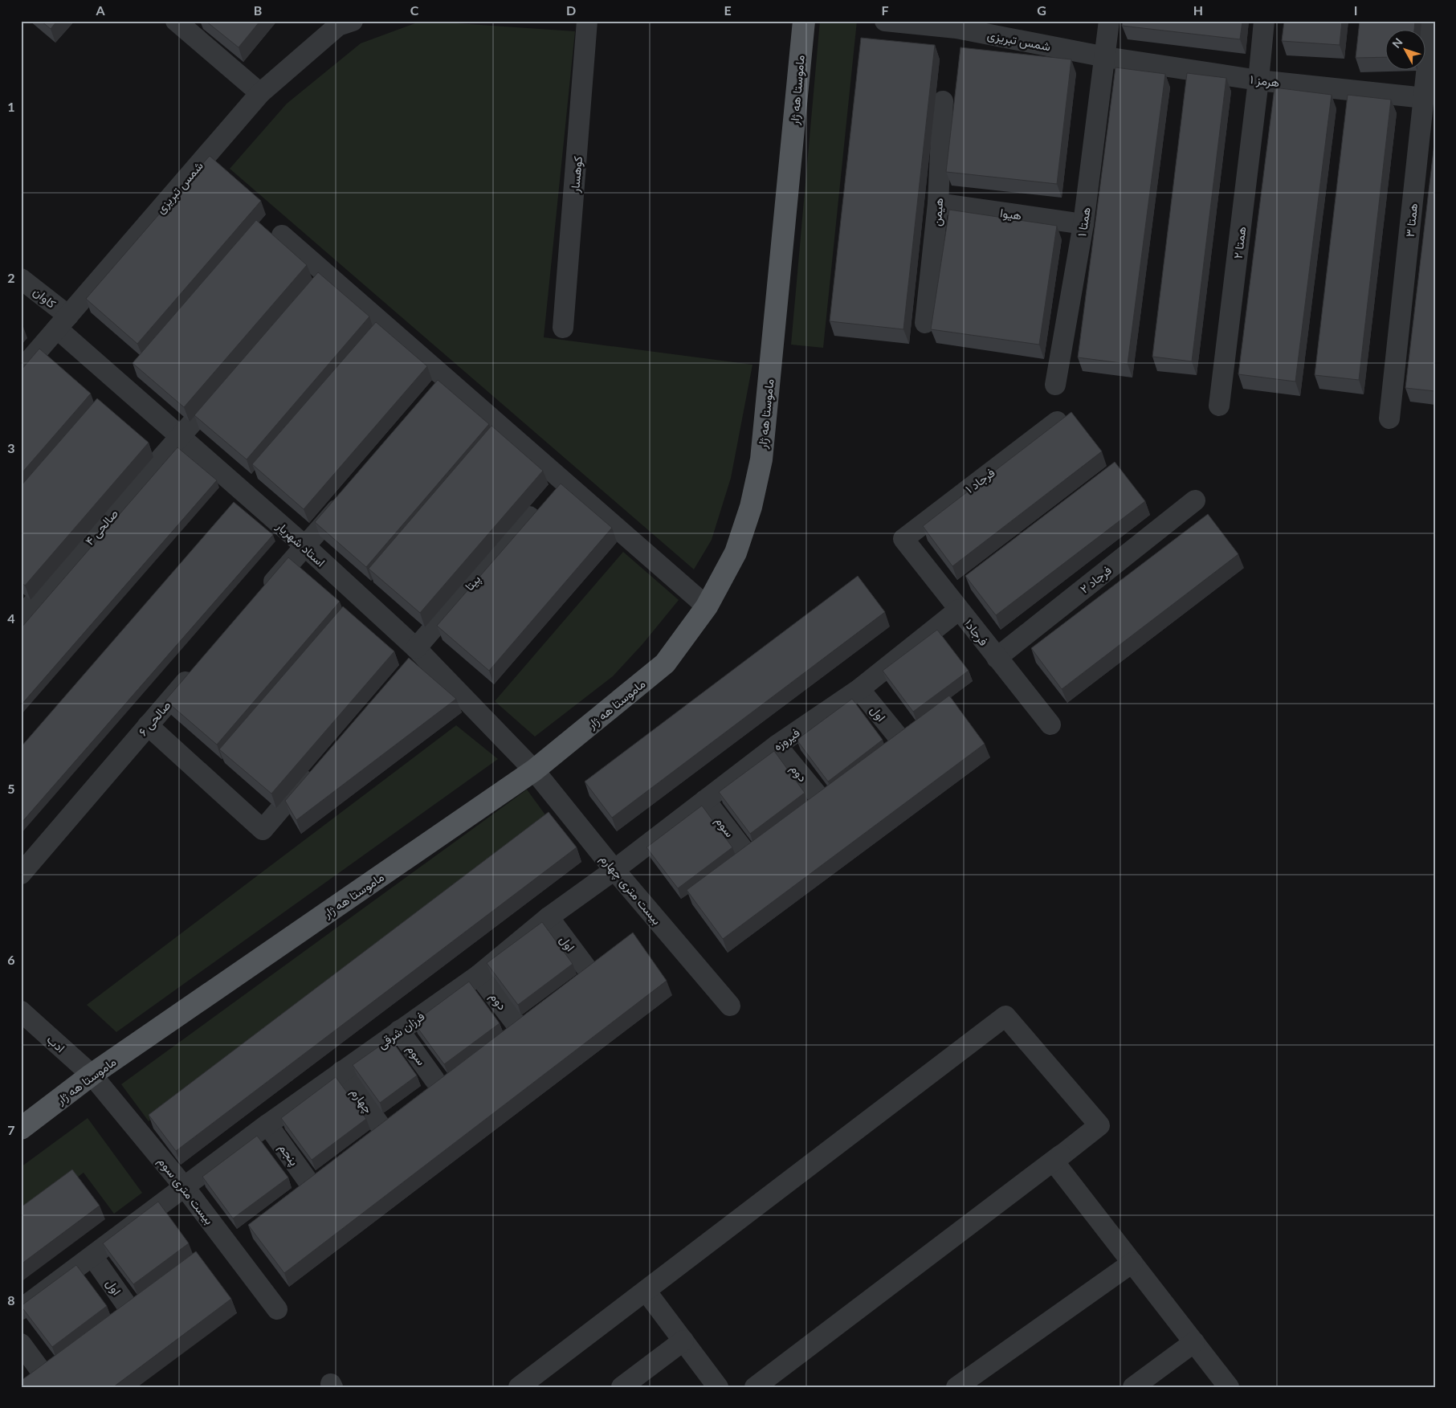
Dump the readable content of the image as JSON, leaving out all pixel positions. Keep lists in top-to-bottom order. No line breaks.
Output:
{"streets":{"main road":["ماموستا هه ژار"],"street":["شمس تبریزی","هرمز ۱","کوهسار","هیمن","هیوا","همتا ۳","همتا ۱","همتا ۲","کاوان","فرجاد ۱","صالحی ۴","استاد شهریار","فرجاد ۲","پیتا","فرجاد۱","اول","صالحی ۶","فیروزه","دوم","سوم","بیست متری چهارم","فرزان شرقی","ادب","چهارم","پنجم","بیست متری سوم"]},"crossings":[["شمس تبریزی","هرمز ۱"],["شمس تبریزی","همتا ۱"],["شمس تبریزی","کاوان"],["شمس تبریزی","استاد شهریار"],["هرمز ۱","همتا ۳"],["هرمز ۱","همتا ۱"],["هرمز ۱","همتا ۲"],["ماموستا هه ژار","استاد شهریار"],["ماموستا هه ژار","بیست متری چهارم"],["ماموستا هه ژار","ادب"],["ماموستا هه ژار","بیست متری سوم"],["هیمن","هیوا"],["هیوا","همتا ۱"],["کاوان","استاد شهریار"],["فرجاد ۱","فرجاد۱"],["صالحی ۴","استاد شهریار"],["استاد شهریار","پیتا"],["استاد شهریار","بیست متری چهارم"],["فرجاد ۲","فرجاد۱"],["فرجاد۱","فیروزه"],["اول","فیروزه"],["اول","فرزان شرقی"],["فیروزه","دوم"],["فیروزه","سوم"],["فیروزه","بیست متری چهارم"],["فیروزه","فرزان شرقی"],["دوم","فرزان شرقی"],["سوم","فرزان شرقی"],["بیست متری چهارم","فرزان شرقی"],["فرزان شرقی","چهارم"],["فرزان شرقی","پنجم"],["فرزان شرقی","بیست متری سوم"],["ادب","بیست متری سوم"]],"north":"top left","grid":{"columns":["A","B","C","D","E","F","G","H","I"],"rows":["1","2","3","4","5","6","7","8"]}}
